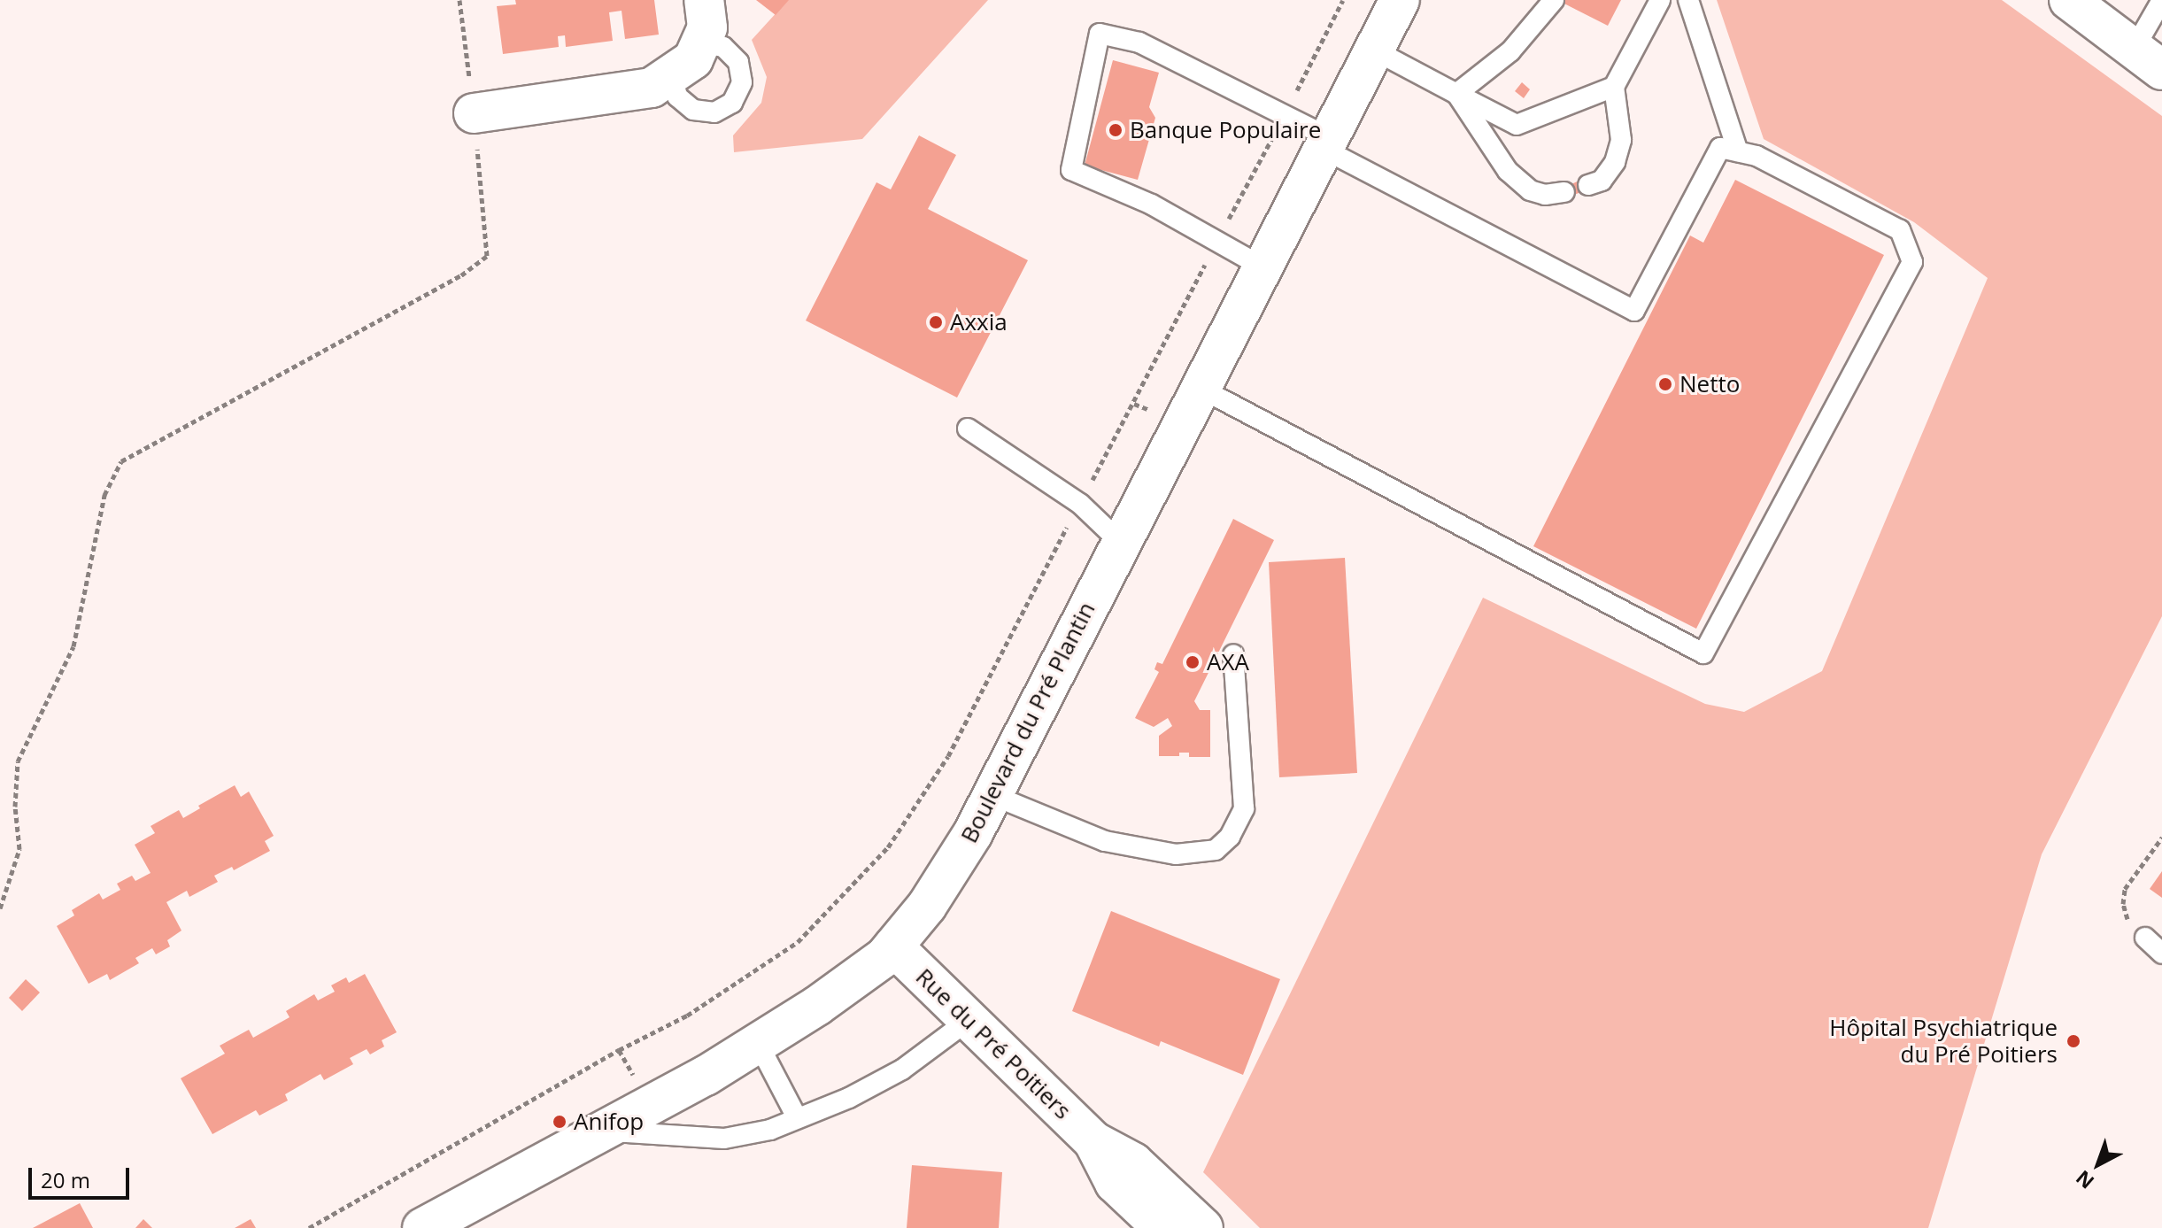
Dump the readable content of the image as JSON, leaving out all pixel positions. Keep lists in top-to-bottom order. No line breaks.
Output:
{"streets":{"street":["Boulevard du Pré Plantin","Rue du Pré Poitiers"]},"crossings":[["Boulevard du Pré Plantin","Rue du Pré Poitiers"]],"places":["Banque Populaire","Axxia","Netto","AXA","Hôpital Psychiatrique du Pré Poitiers","Anifop"],"scale_bar":"20 m","north":"bottom left"}
